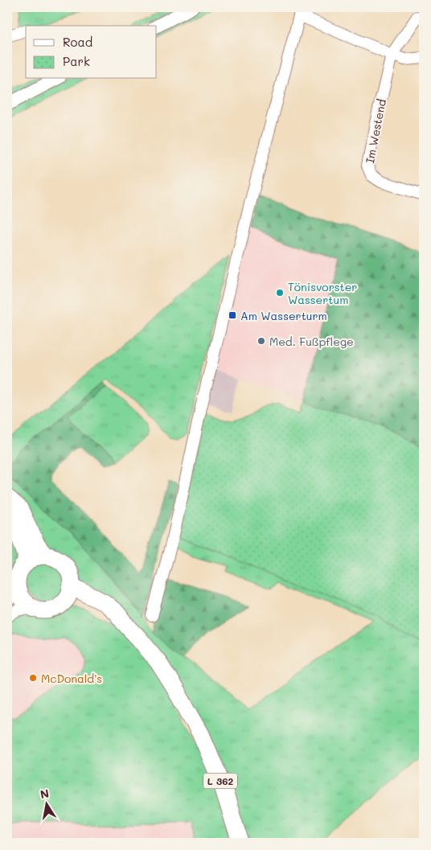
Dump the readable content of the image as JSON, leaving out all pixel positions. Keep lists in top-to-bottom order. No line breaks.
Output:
{"streets":{"main road":["L 362"],"street":["Im Westend"]},"places":{"other":["Tönisvorster Wassertum","Med. Fußpflege","McDonald's"],"transit":["Am Wasserturm"]},"legend":["Road","Park"],"north":"top"}
